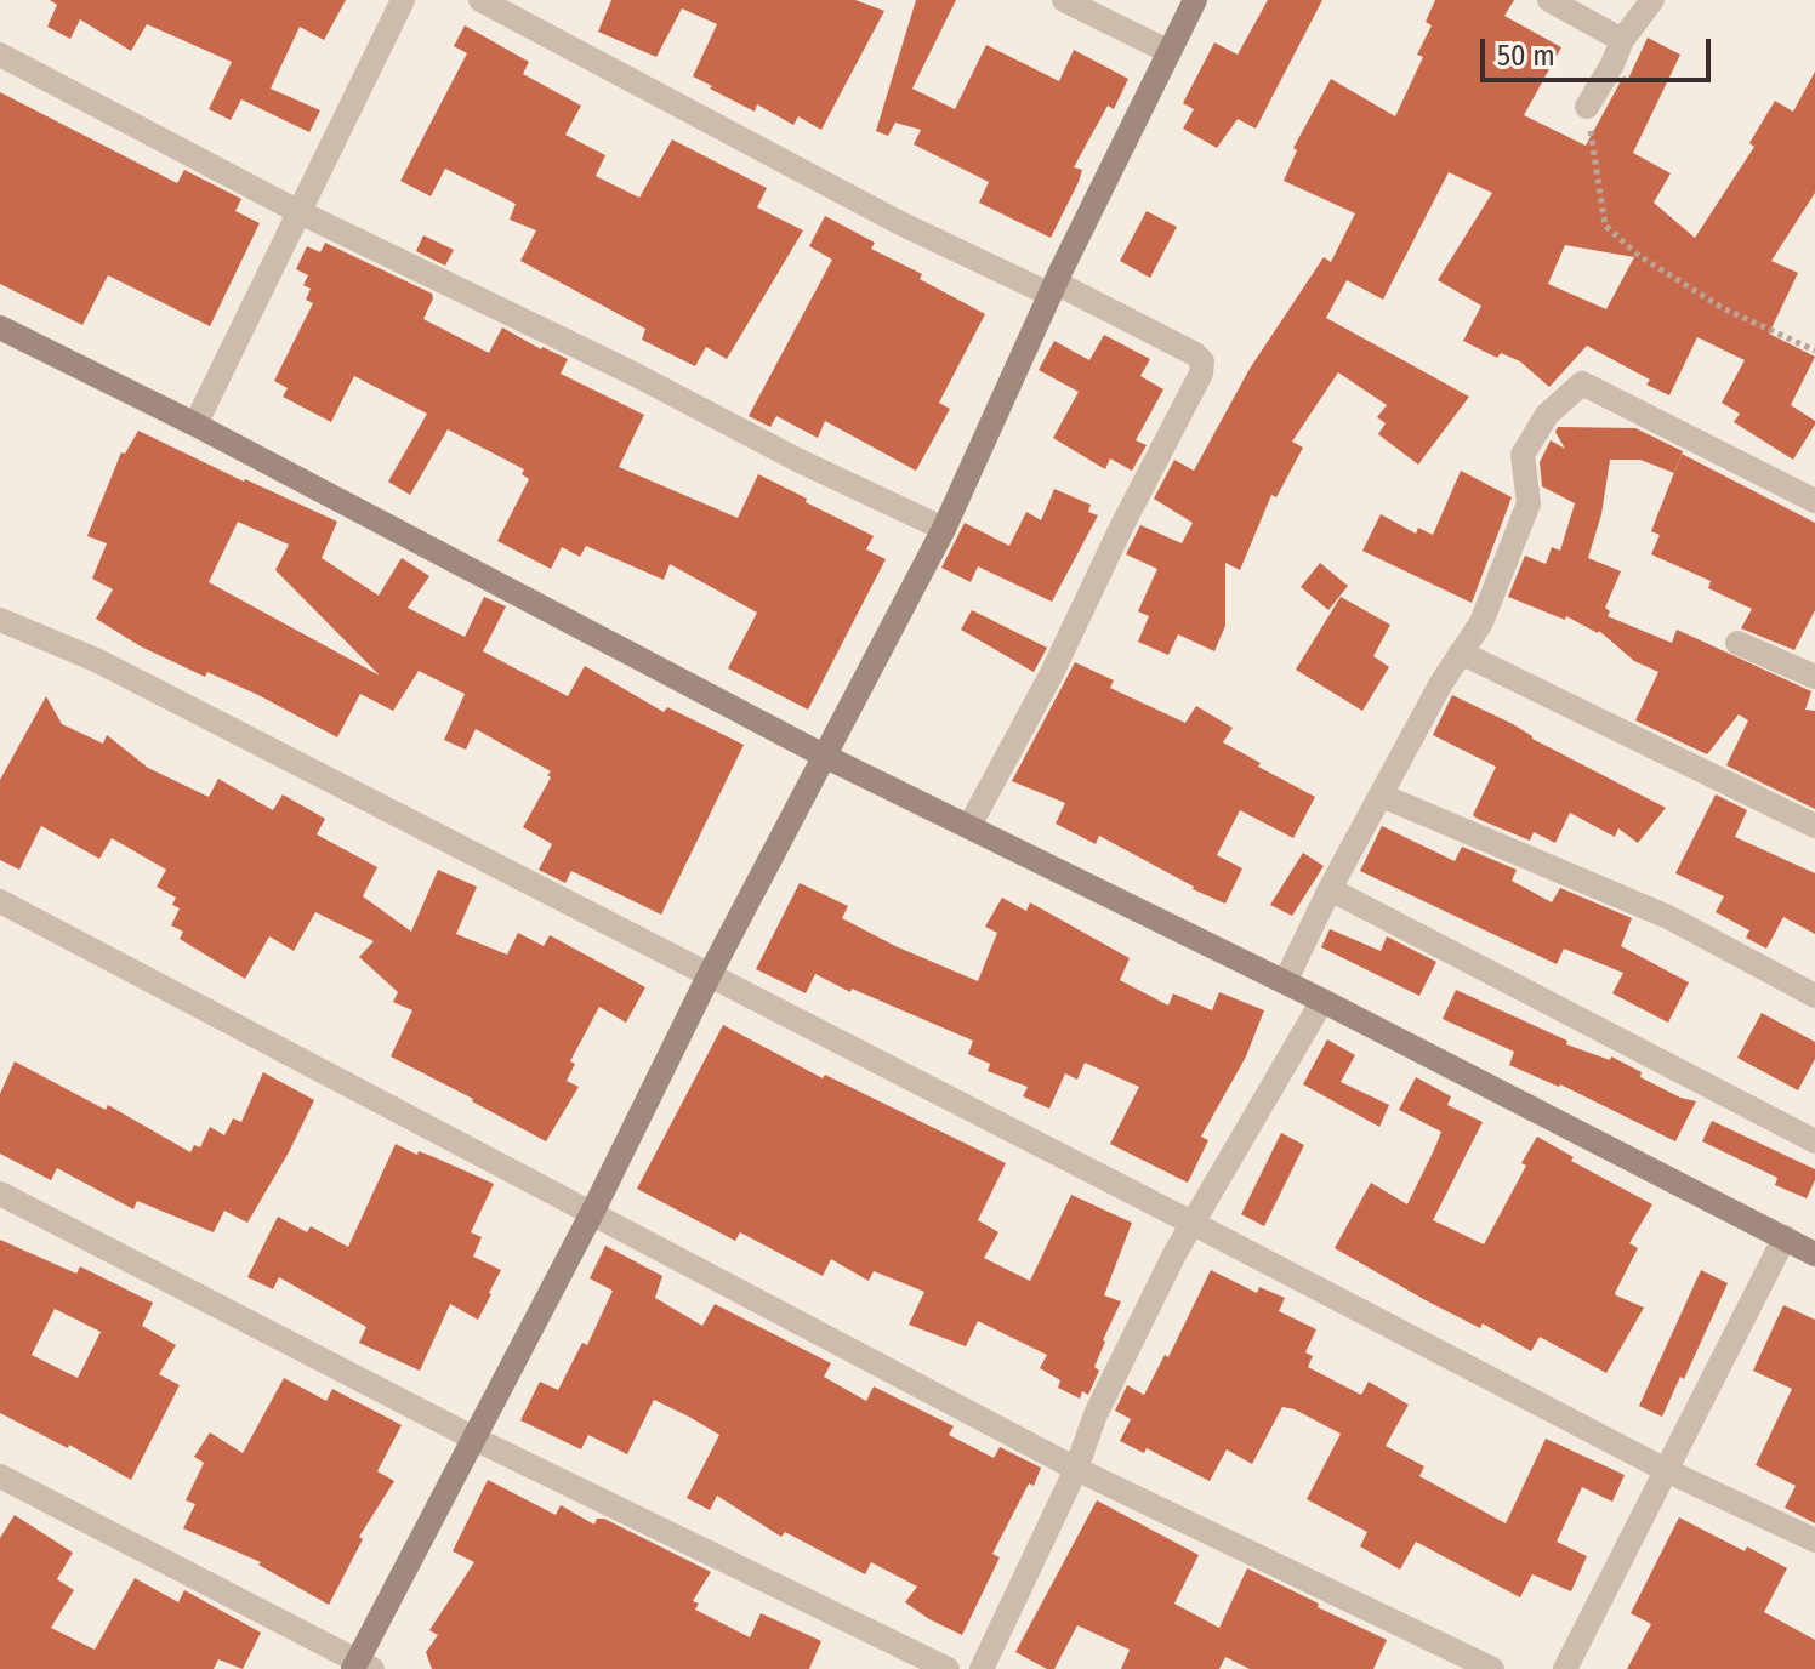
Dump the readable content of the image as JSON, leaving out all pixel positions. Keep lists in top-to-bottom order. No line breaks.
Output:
{"scale_bar":"50 m"}
